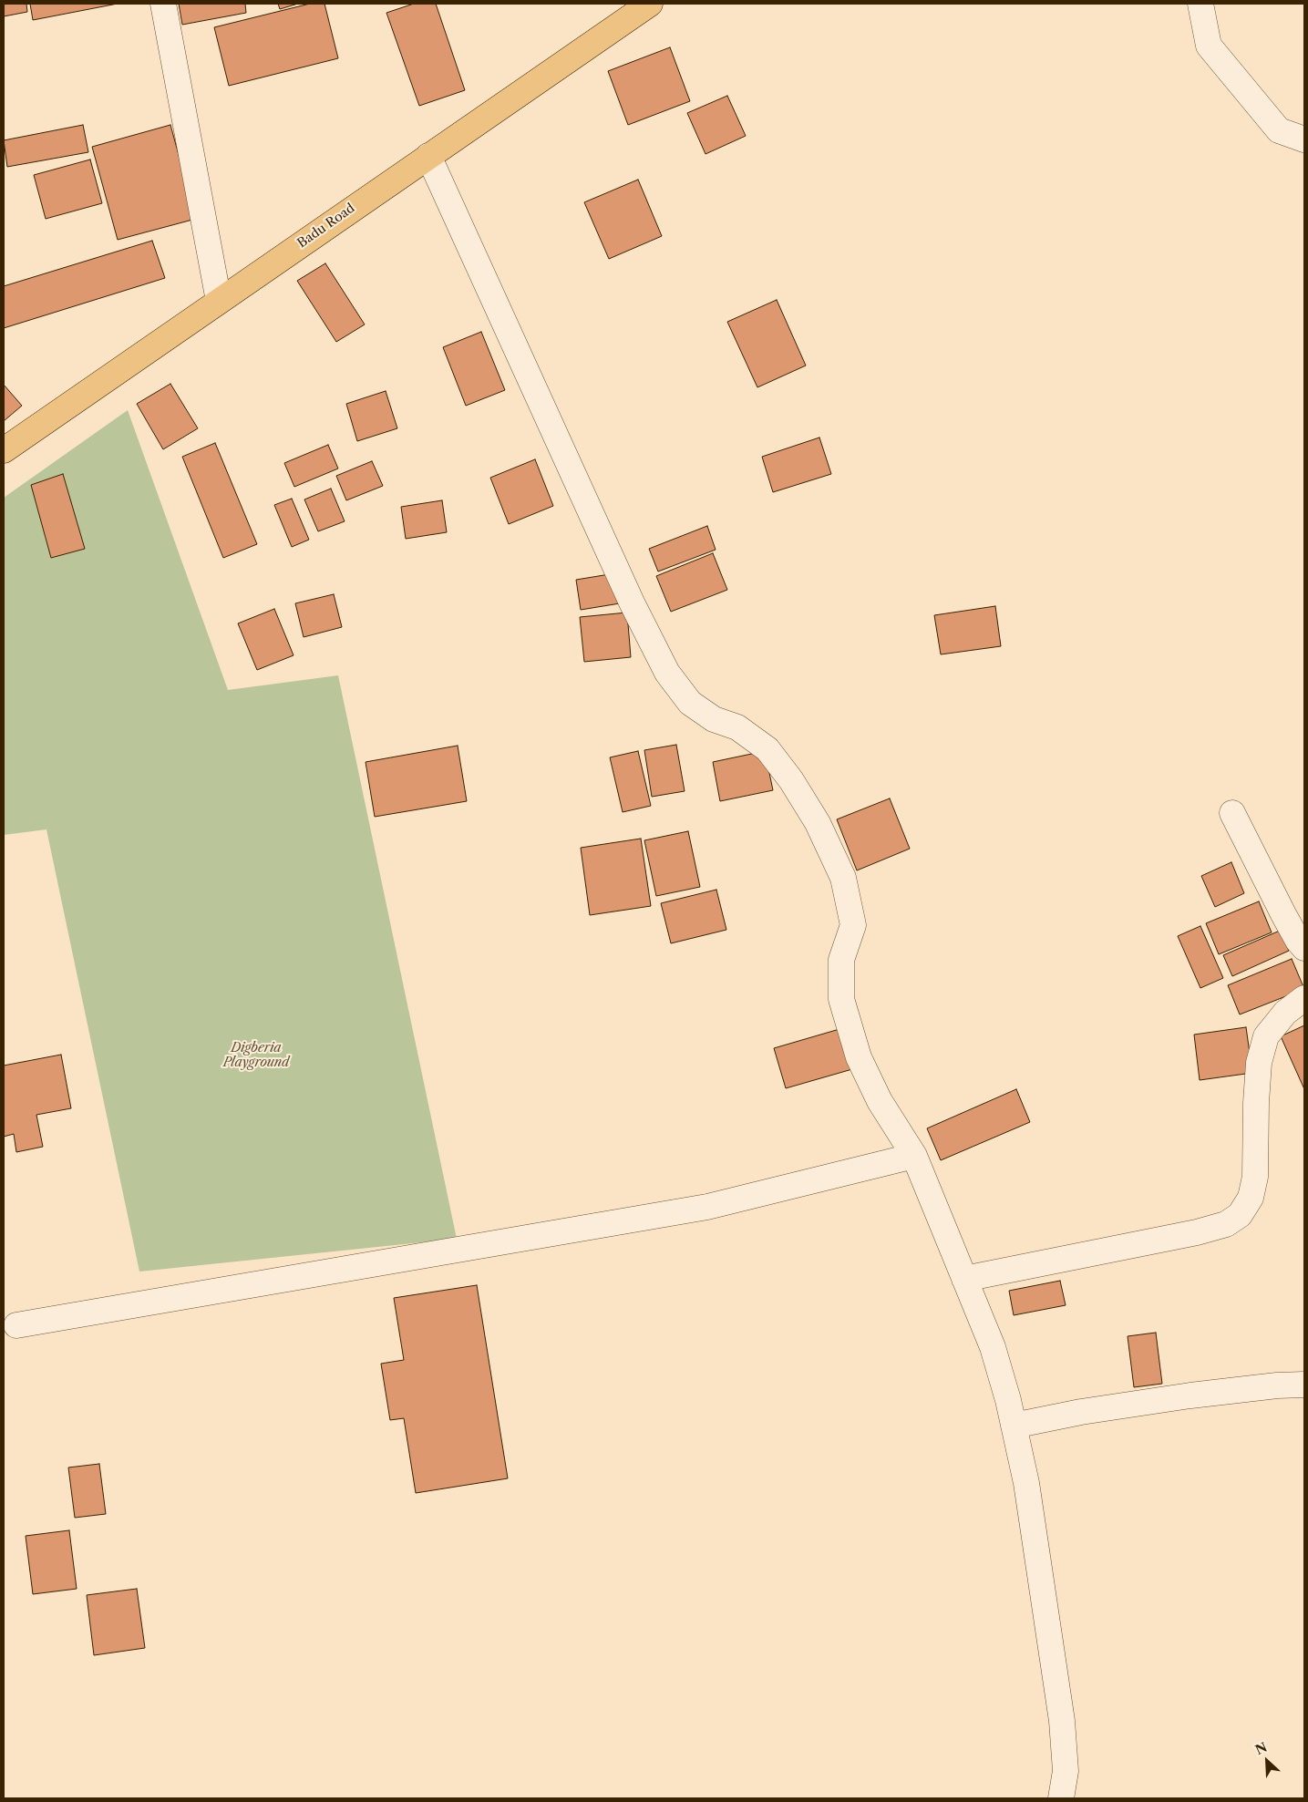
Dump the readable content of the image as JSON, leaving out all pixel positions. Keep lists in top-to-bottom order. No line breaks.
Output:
{"streets":{"main road":["Badu Road"]},"parks":["Digberia Playground"],"north":"top left"}
